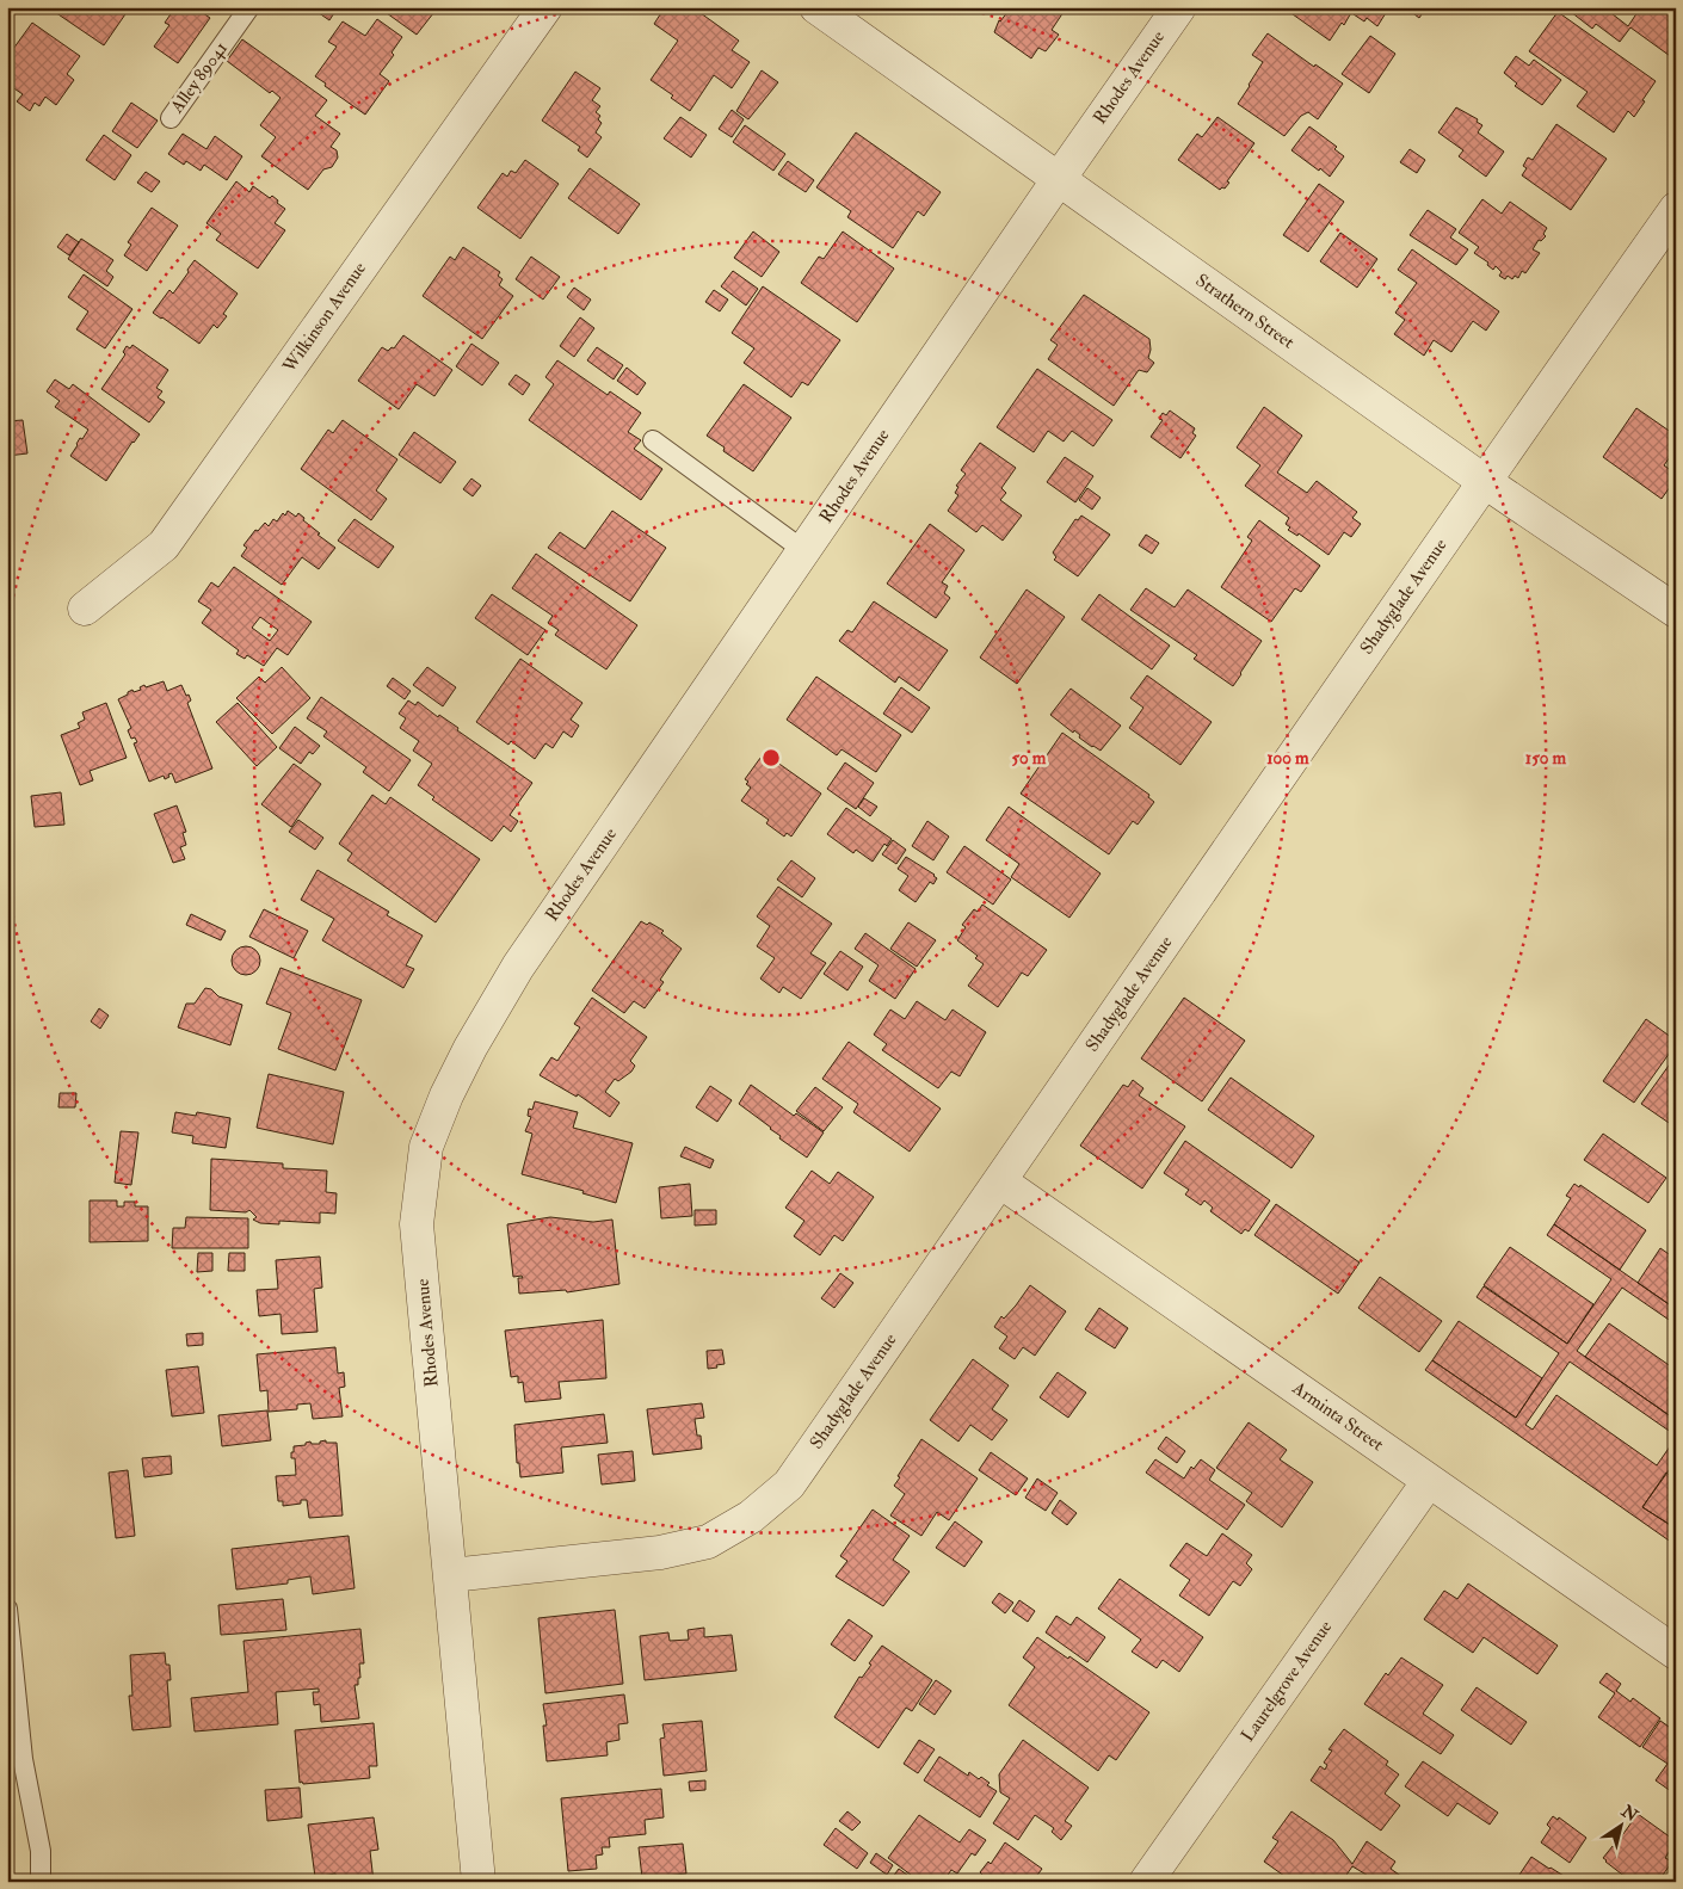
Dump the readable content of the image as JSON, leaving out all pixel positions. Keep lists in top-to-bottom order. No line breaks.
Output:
{"streets":{"street":["Rhodes Avenue","Strathern Street","Wilkinson Avenue","Shadyglade Avenue","Arminta Street","Laurelgrove Avenue"],"lane":["Alley 89041"]},"crossings":[["Rhodes Avenue","Strathern Street"],["Rhodes Avenue","Shadyglade Avenue"],["Strathern Street","Shadyglade Avenue"],["Shadyglade Avenue","Arminta Street"],["Arminta Street","Laurelgrove Avenue"]],"north":"top right","rings":["50 m","100 m","150 m"]}
